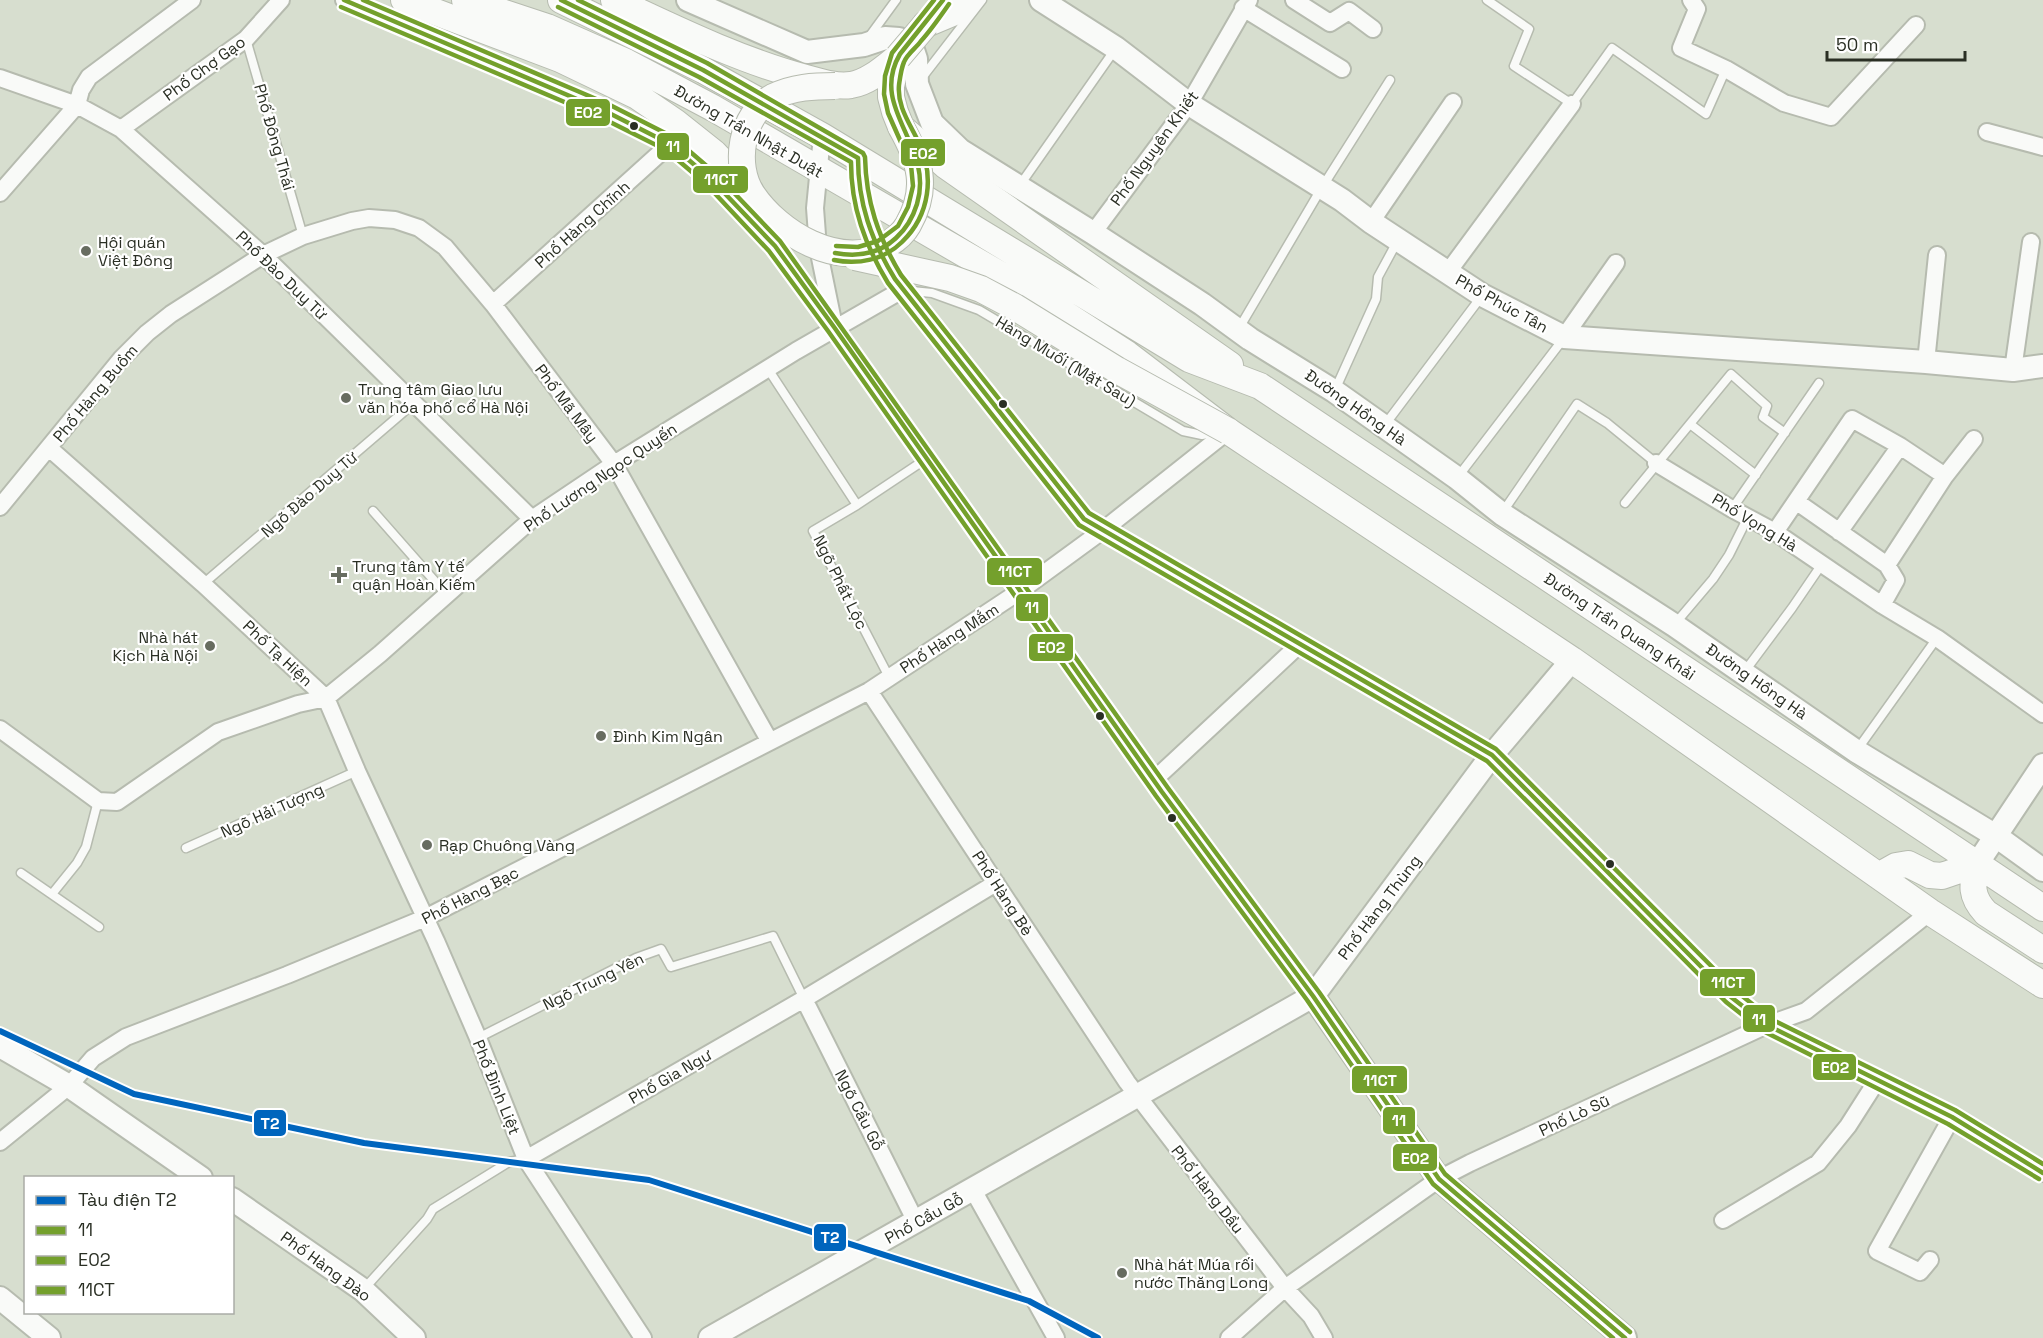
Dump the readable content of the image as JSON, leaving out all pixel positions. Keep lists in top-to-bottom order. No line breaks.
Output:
{"streets":{"main road":["Đường Trần Nhật Duật","Đường Trần Quang Khải"],"street":["Phố Chợ Gạo","Phố Nguyên Khiết","Phố Hàng Chĩnh","Phố Đào Duy Từ","Phố Phúc Tân","Phố Hàng Buồm","Phố Mã Mây","Đường Hồng Hà","Phố Lương Ngọc Quyến","Phố Vọng Hà","Phố Hàng Mắm","Phố Tạ Hiện","Phố Hàng Bè","Phố Hàng Bạc","Phố Hàng Thùng","Phố Gia Ngư","Phố Đinh Liệt","Ngõ Cầu Gỗ","Phố Lò Sũ","Phố Hàng Dầu","Phố Cầu Gỗ","Phố Hàng Đào"],"lane":["Phố Đông Thái","Hàng Muối (Mặt Sau)","Ngõ Đào Duy Từ","Ngõ Phất Lộc","Ngõ Hải Tượng","Ngõ Trung Yên"]},"crossings":[["Phố Chợ Gạo","Phố Đông Thái"],["Phố Chợ Gạo","Phố Đào Duy Từ"],["Đường Trần Nhật Duật","Hàng Muối (Mặt Sau)"],["Đường Trần Nhật Duật","Đường Trần Quang Khải"],["Đường Trần Nhật Duật","Phố Hàng Mắm"],["Phố Đông Thái","Phố Mã Mây"],["Phố Nguyên Khiết","Phố Phúc Tân"],["Phố Nguyên Khiết","Đường Hồng Hà"],["Phố Hàng Chĩnh","Phố Mã Mây"],["Phố Đào Duy Từ","Phố Hàng Buồm"],["Phố Đào Duy Từ","Phố Mã Mây"],["Phố Đào Duy Từ","Phố Lương Ngọc Quyến"],["Phố Đào Duy Từ","Ngõ Đào Duy Từ"],["Hàng Muối (Mặt Sau)","Phố Lương Ngọc Quyến"],["Hàng Muối (Mặt Sau)","Phố Hàng Mắm"],["Phố Hàng Buồm","Phố Mã Mây"],["Phố Hàng Buồm","Phố Tạ Hiện"],["Phố Mã Mây","Phố Lương Ngọc Quyến"],["Phố Mã Mây","Phố Hàng Bạc"],["Đường Hồng Hà","Phố Vọng Hà"],["Phố Lương Ngọc Quyến","Phố Tạ Hiện"],["Ngõ Đào Duy Từ","Phố Tạ Hiện"],["Ngõ Phất Lộc","Phố Hàng Mắm"],["Phố Hàng Mắm","Phố Hàng Bè"],["Phố Hàng Mắm","Phố Hàng Bạc"],["Phố Tạ Hiện","Ngõ Hải Tượng"],["Phố Tạ Hiện","Phố Hàng Bạc"],["Phố Tạ Hiện","Phố Đinh Liệt"],["Phố Hàng Bè","Phố Hàng Bạc"],["Phố Hàng Bè","Phố Hàng Thùng"],["Phố Hàng Bè","Phố Gia Ngư"],["Phố Hàng Bè","Phố Hàng Dầu"],["Phố Hàng Bè","Phố Cầu Gỗ"],["Phố Hàng Bạc","Phố Đinh Liệt"],["Phố Hàng Thùng","Phố Hàng Dầu"],["Phố Hàng Thùng","Phố Cầu Gỗ"],["Ngõ Trung Yên","Phố Gia Ngư"],["Ngõ Trung Yên","Phố Đinh Liệt"],["Ngõ Trung Yên","Ngõ Cầu Gỗ"],["Phố Gia Ngư","Phố Đinh Liệt"],["Phố Gia Ngư","Ngõ Cầu Gỗ"],["Phố Gia Ngư","Phố Hàng Đào"],["Ngõ Cầu Gỗ","Phố Cầu Gỗ"],["Phố Lò Sũ","Phố Hàng Dầu"],["Phố Hàng Dầu","Phố Cầu Gỗ"]],"places":{"other":["Hội quán Việt Đông","Trung tâm Giao lưu văn hóa phố cổ Hà Nội","Nhà hát Kịch Hà Nội","Đình Kim Ngân","Rạp Chuông Vàng","Nhà hát Múa rối nước Thăng Long"],"health":["Trung tâm Y tế quận Hoàn Kiếm"]},"lines":["transit line 11","transit line 11CT","transit line E02","metro line T2"],"legend":["Tàu điện T2","11","E02","11CT"],"scale_bar":"50 m"}
